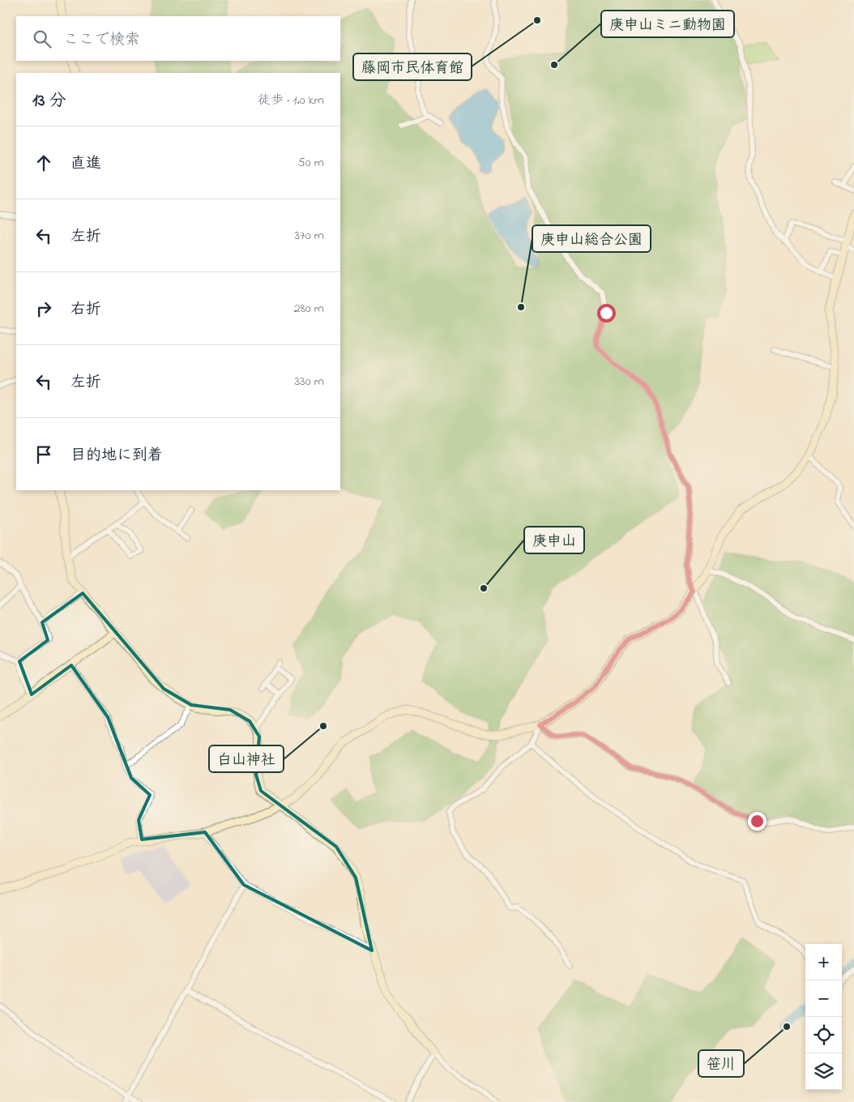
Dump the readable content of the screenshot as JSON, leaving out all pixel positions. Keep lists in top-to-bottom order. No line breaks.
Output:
{"places":["藤岡市民体育館","庚申山ミニ動物園","庚申山総合公園","庚申山","白山神社","笹川"],"page":{"search":"ここで検索","heading":["13 分","徒歩 · 1.0 km"],"list":[["直進","50 m"],["左折","370 m"],["右折","280 m"],["左折","330 m"],"目的地に到着"],"map_buttons":["+","−"]}}
